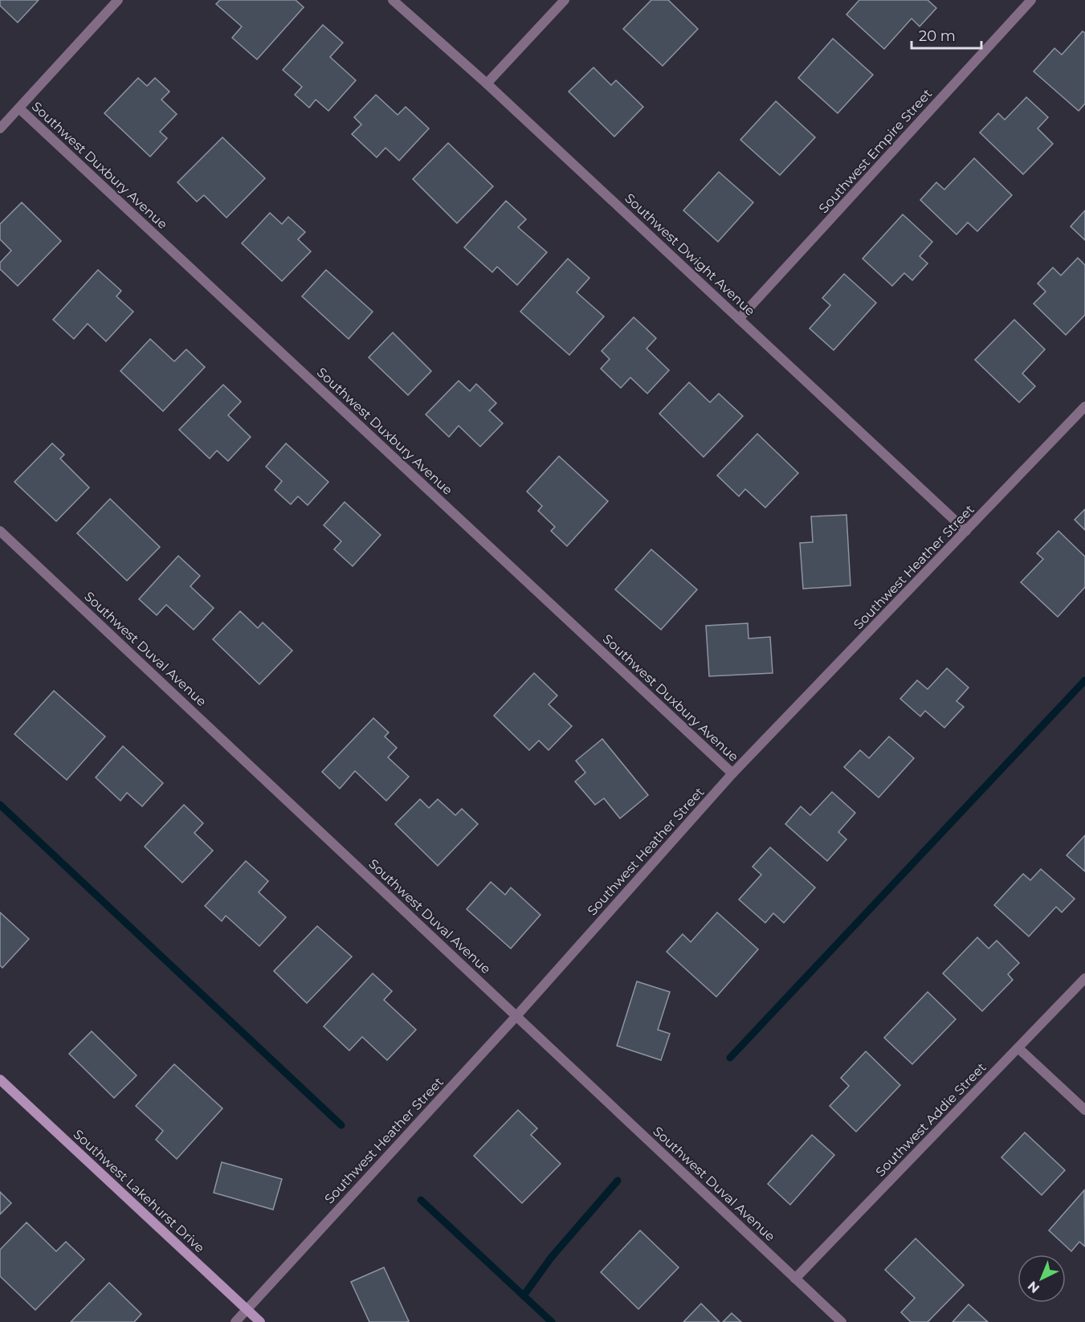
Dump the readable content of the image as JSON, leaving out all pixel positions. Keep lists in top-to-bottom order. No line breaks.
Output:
{"streets":{"street":["Southwest Empire Street","Southwest Duxbury Avenue","Southwest Dwight Avenue","Southwest Heather Street","Southwest Duval Avenue","Southwest Addie Street","Southwest Lakehurst Drive"]},"crossings":[["Southwest Empire Street","Southwest Dwight Avenue"],["Southwest Duxbury Avenue","Southwest Heather Street"],["Southwest Dwight Avenue","Southwest Heather Street"],["Southwest Heather Street","Southwest Duval Avenue"],["Southwest Heather Street","Southwest Lakehurst Drive"],["Southwest Duval Avenue","Southwest Addie Street"]],"scale_bar":"20 m","north":"bottom left"}
